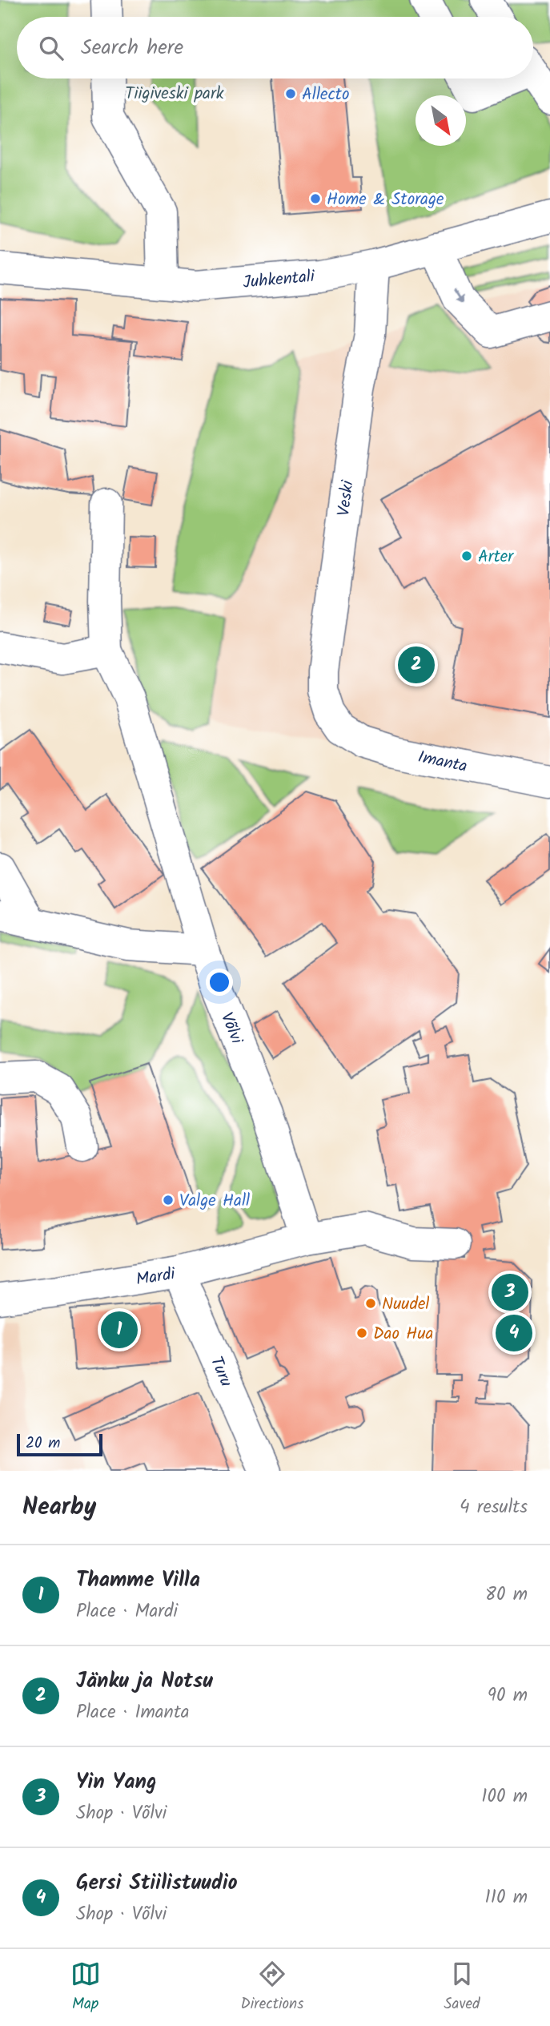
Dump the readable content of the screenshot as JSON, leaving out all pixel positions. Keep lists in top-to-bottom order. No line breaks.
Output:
{"streets":{"street":["Juhkentali","Veski","Imanta","Võlvi","Mardi","Turu"]},"crossings":[["Juhkentali","Veski"],["Veski","Imanta"],["Võlvi","Mardi"],["Mardi","Turu"]],"parks":["Tiigiveski park"],"places":["Allecto","Home & Storage","Arter","Valge Hall","Nuudel","Dao Hua"],"scale_bar":"20 m","north":"bottom right","page":{"search":"Search here","pins":["2","3","1","4"],"scale":"20 m","heading":["Nearby","4 results"],"list":[{"mark":"1","name":"Thamme Villa","note":"Place · Mardi","value":"80 m"},{"mark":"2","name":"Jänku ja Notsu","note":"Place · Imanta","value":"90 m"},{"mark":"3","name":"Yin Yang","note":"Shop · Võlvi","value":"100 m"},{"mark":"4","name":"Gersi Stiilistuudio","note":"Shop · Võlvi","value":"110 m"}],"nav":["Map","Directions","Saved"]}}
